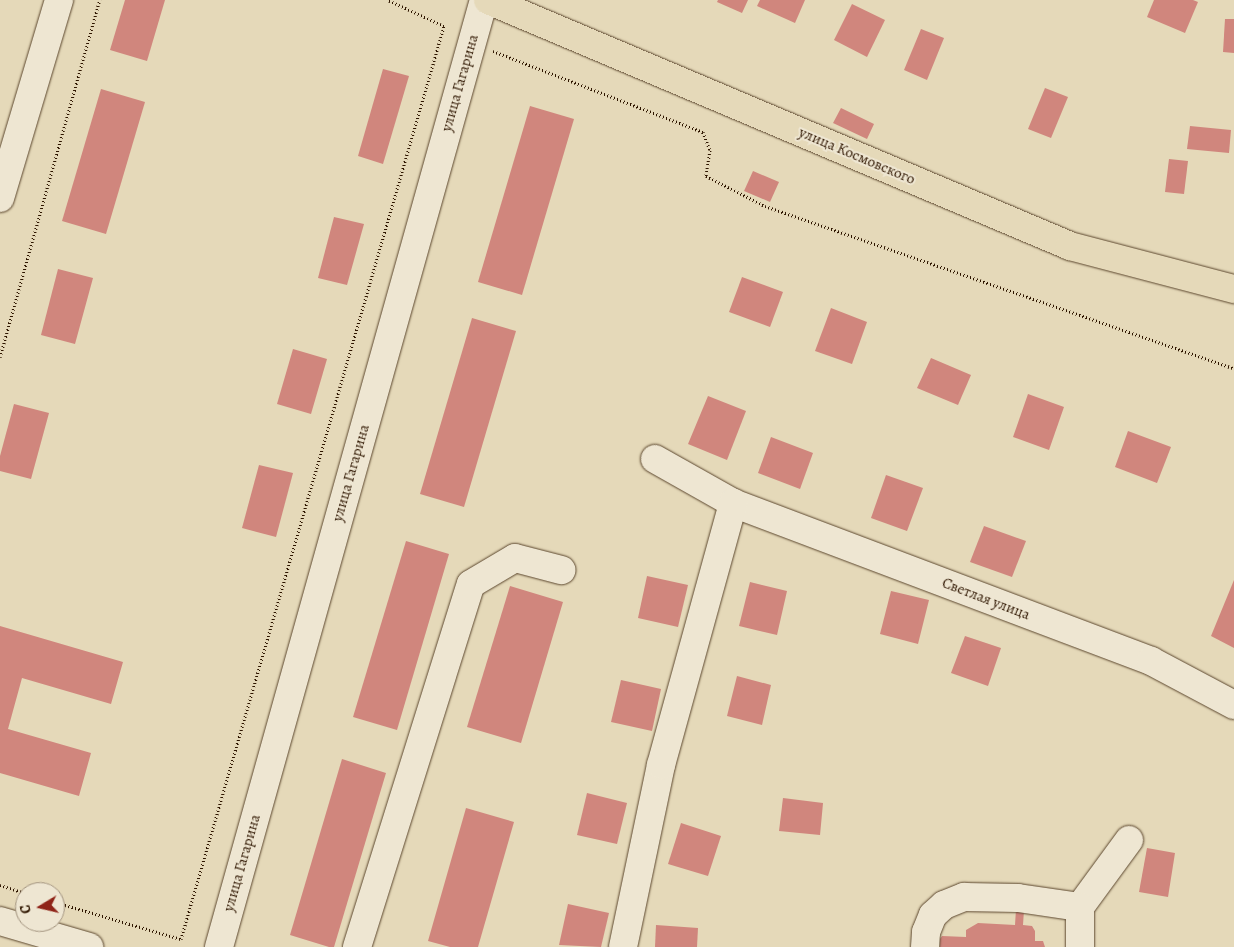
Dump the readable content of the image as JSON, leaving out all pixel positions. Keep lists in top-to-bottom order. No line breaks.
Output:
{"streets":{"main road":["улица Космовского"],"street":["улица Гагарина","Светлая улица"]},"crossings":[["улица Гагарина","улица Космовского"]],"north":"left"}
